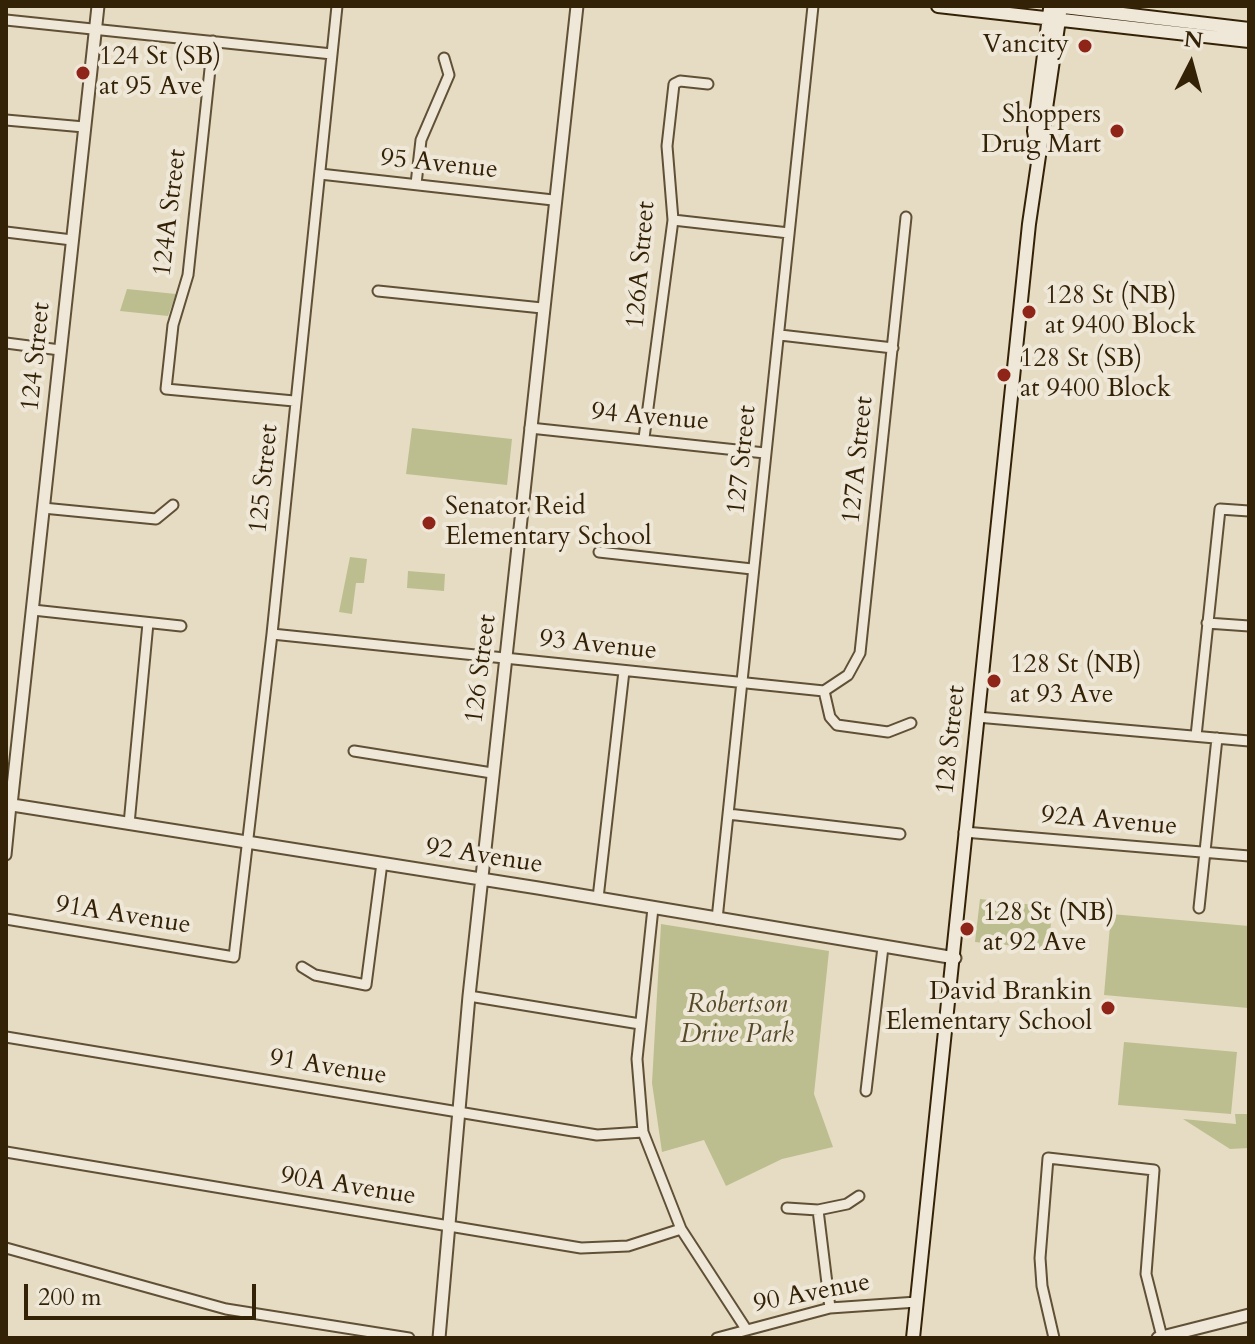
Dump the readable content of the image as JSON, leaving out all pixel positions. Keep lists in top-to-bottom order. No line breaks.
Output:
{"streets":{"main road":["128 Street"],"street":["95 Avenue","124A Street","126A Street","124 Street","94 Avenue","127 Street","127A Street","125 Street","93 Avenue","126 Street","92A Avenue","92 Avenue","91A Avenue","91 Avenue","90A Avenue","90 Avenue"]},"crossings":[["95 Avenue","125 Street"],["95 Avenue","126 Street"],["124A Street","125 Street"],["126A Street","94 Avenue"],["124 Street","92 Avenue"],["94 Avenue","127 Street"],["94 Avenue","126 Street"],["127 Street","93 Avenue"],["127 Street","92 Avenue"],["127A Street","93 Avenue"],["125 Street","93 Avenue"],["125 Street","92 Avenue"],["125 Street","91A Avenue"],["93 Avenue","126 Street"],["126 Street","92 Avenue"],["126 Street","91 Avenue"],["126 Street","90A Avenue"],["128 Street","92A Avenue"],["128 Street","92 Avenue"],["128 Street","90 Avenue"]],"parks":["Robertson Drive Park"],"places":["Vancity","124 St (SB) at 95 Ave","Shoppers Drug Mart","128 St (NB) at 9400 Block","128 St (SB) at 9400 Block","Senator Reid Elementary School","128 St (NB) at 93 Ave","128 St (NB) at 92 Ave","David Brankin Elementary School"],"scale_bar":"200 m","north":"top"}
